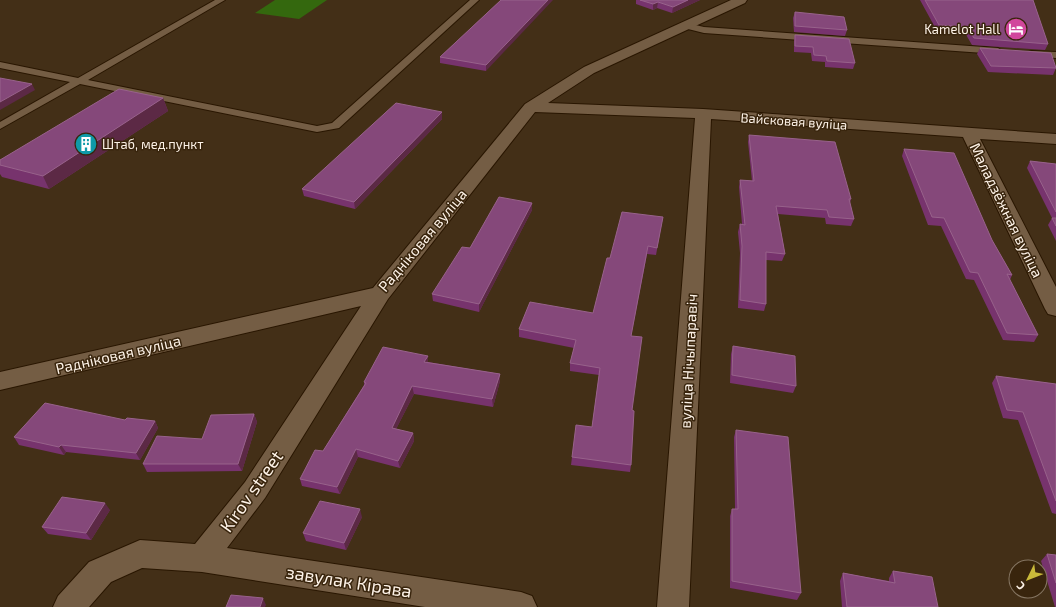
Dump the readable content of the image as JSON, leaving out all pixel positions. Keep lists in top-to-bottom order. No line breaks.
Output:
{"streets":{"street":["Вайсковая вуліца","Маладзёжная вуліца","Радніковая вуліца","вуліца Нічыпаравіч","Kirov street","завулак Кірава"]},"crossings":[["Вайсковая вуліца","Маладзёжная вуліца"],["Вайсковая вуліца","Радніковая вуліца"],["Вайсковая вуліца","вуліца Нічыпаравіч"],["Радніковая вуліца","Kirov street"],["Kirov street","завулак Кірава"]],"places":{"hotel":["Kamelot Hall"],"building":["Штаб, мeд.пункт"]},"north":"bottom left"}
